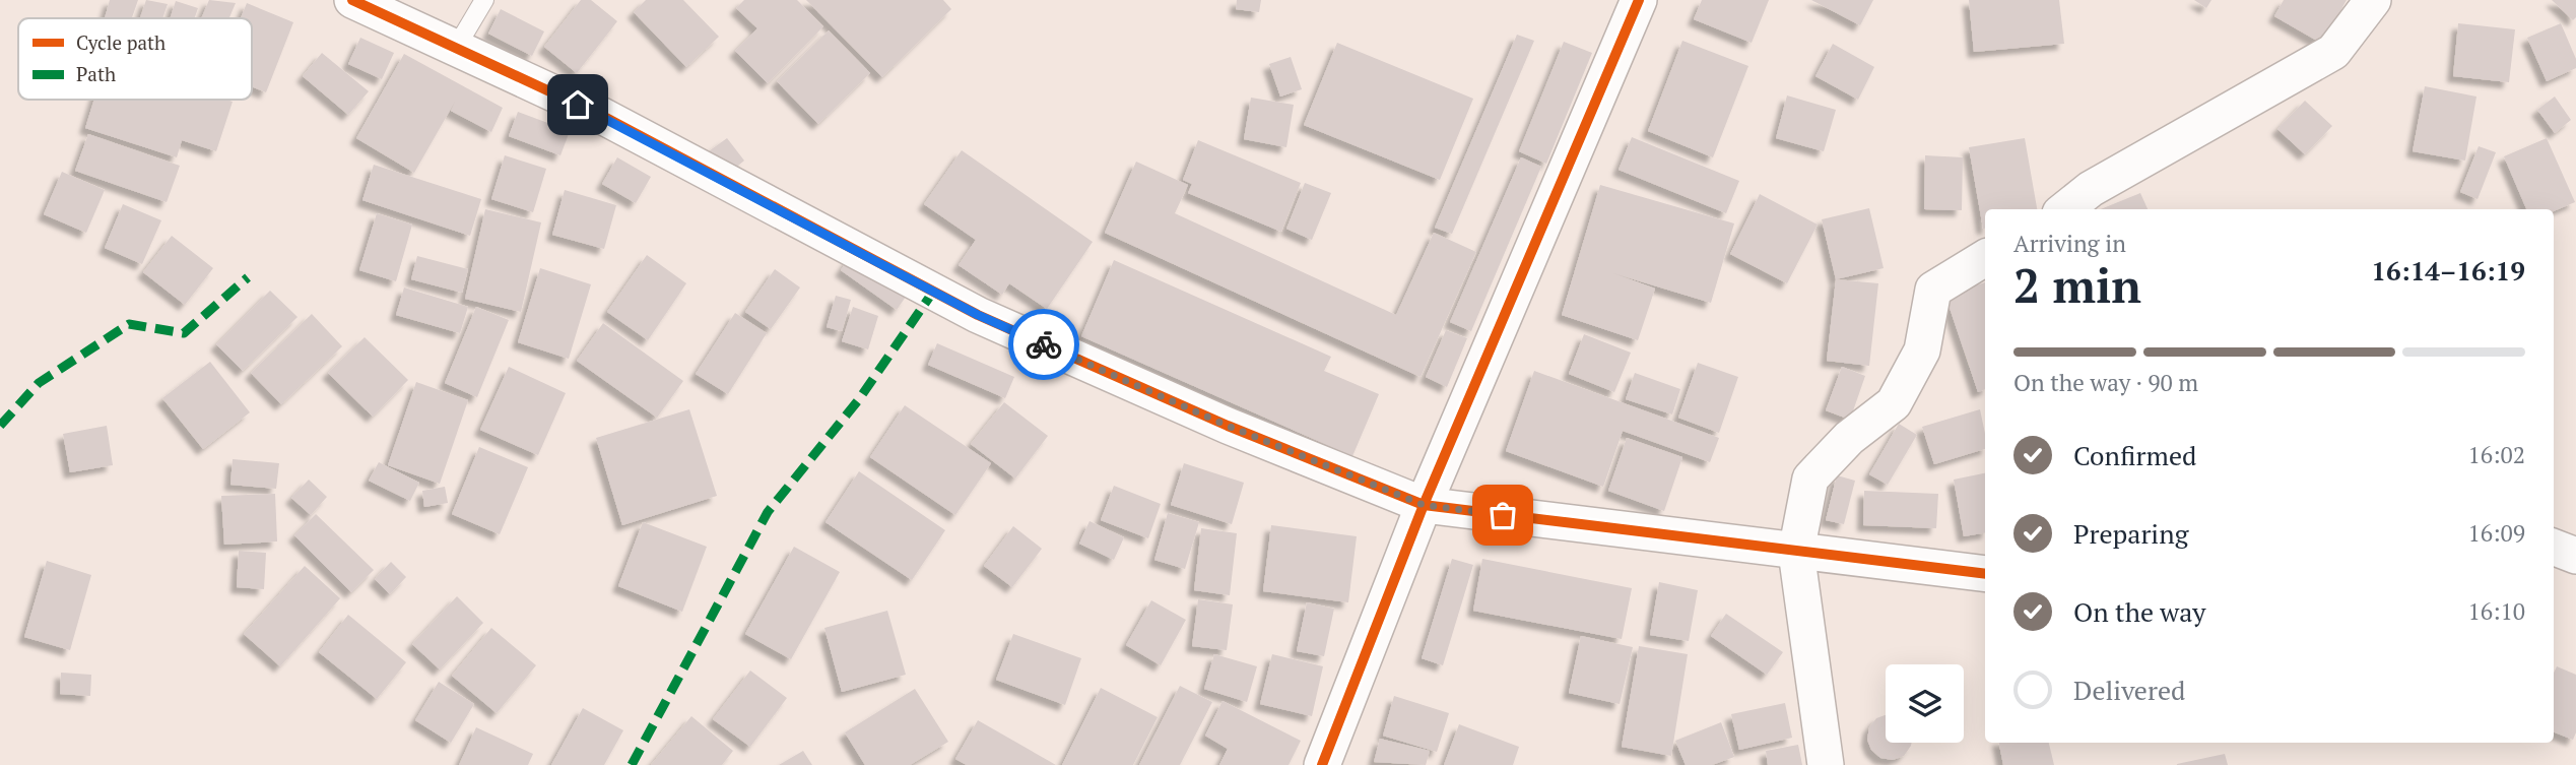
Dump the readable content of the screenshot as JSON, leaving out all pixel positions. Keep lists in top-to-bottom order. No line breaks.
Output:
{"legend":["Cycle path","Path"],"page":{"heading":["2 min","Arriving in","16:14–16:19"],"bar":"On the way · 90 m","list":[["Confirmed","16:02"],["Preparing","16:09"],["On the way","16:10"],"Delivered"]}}
